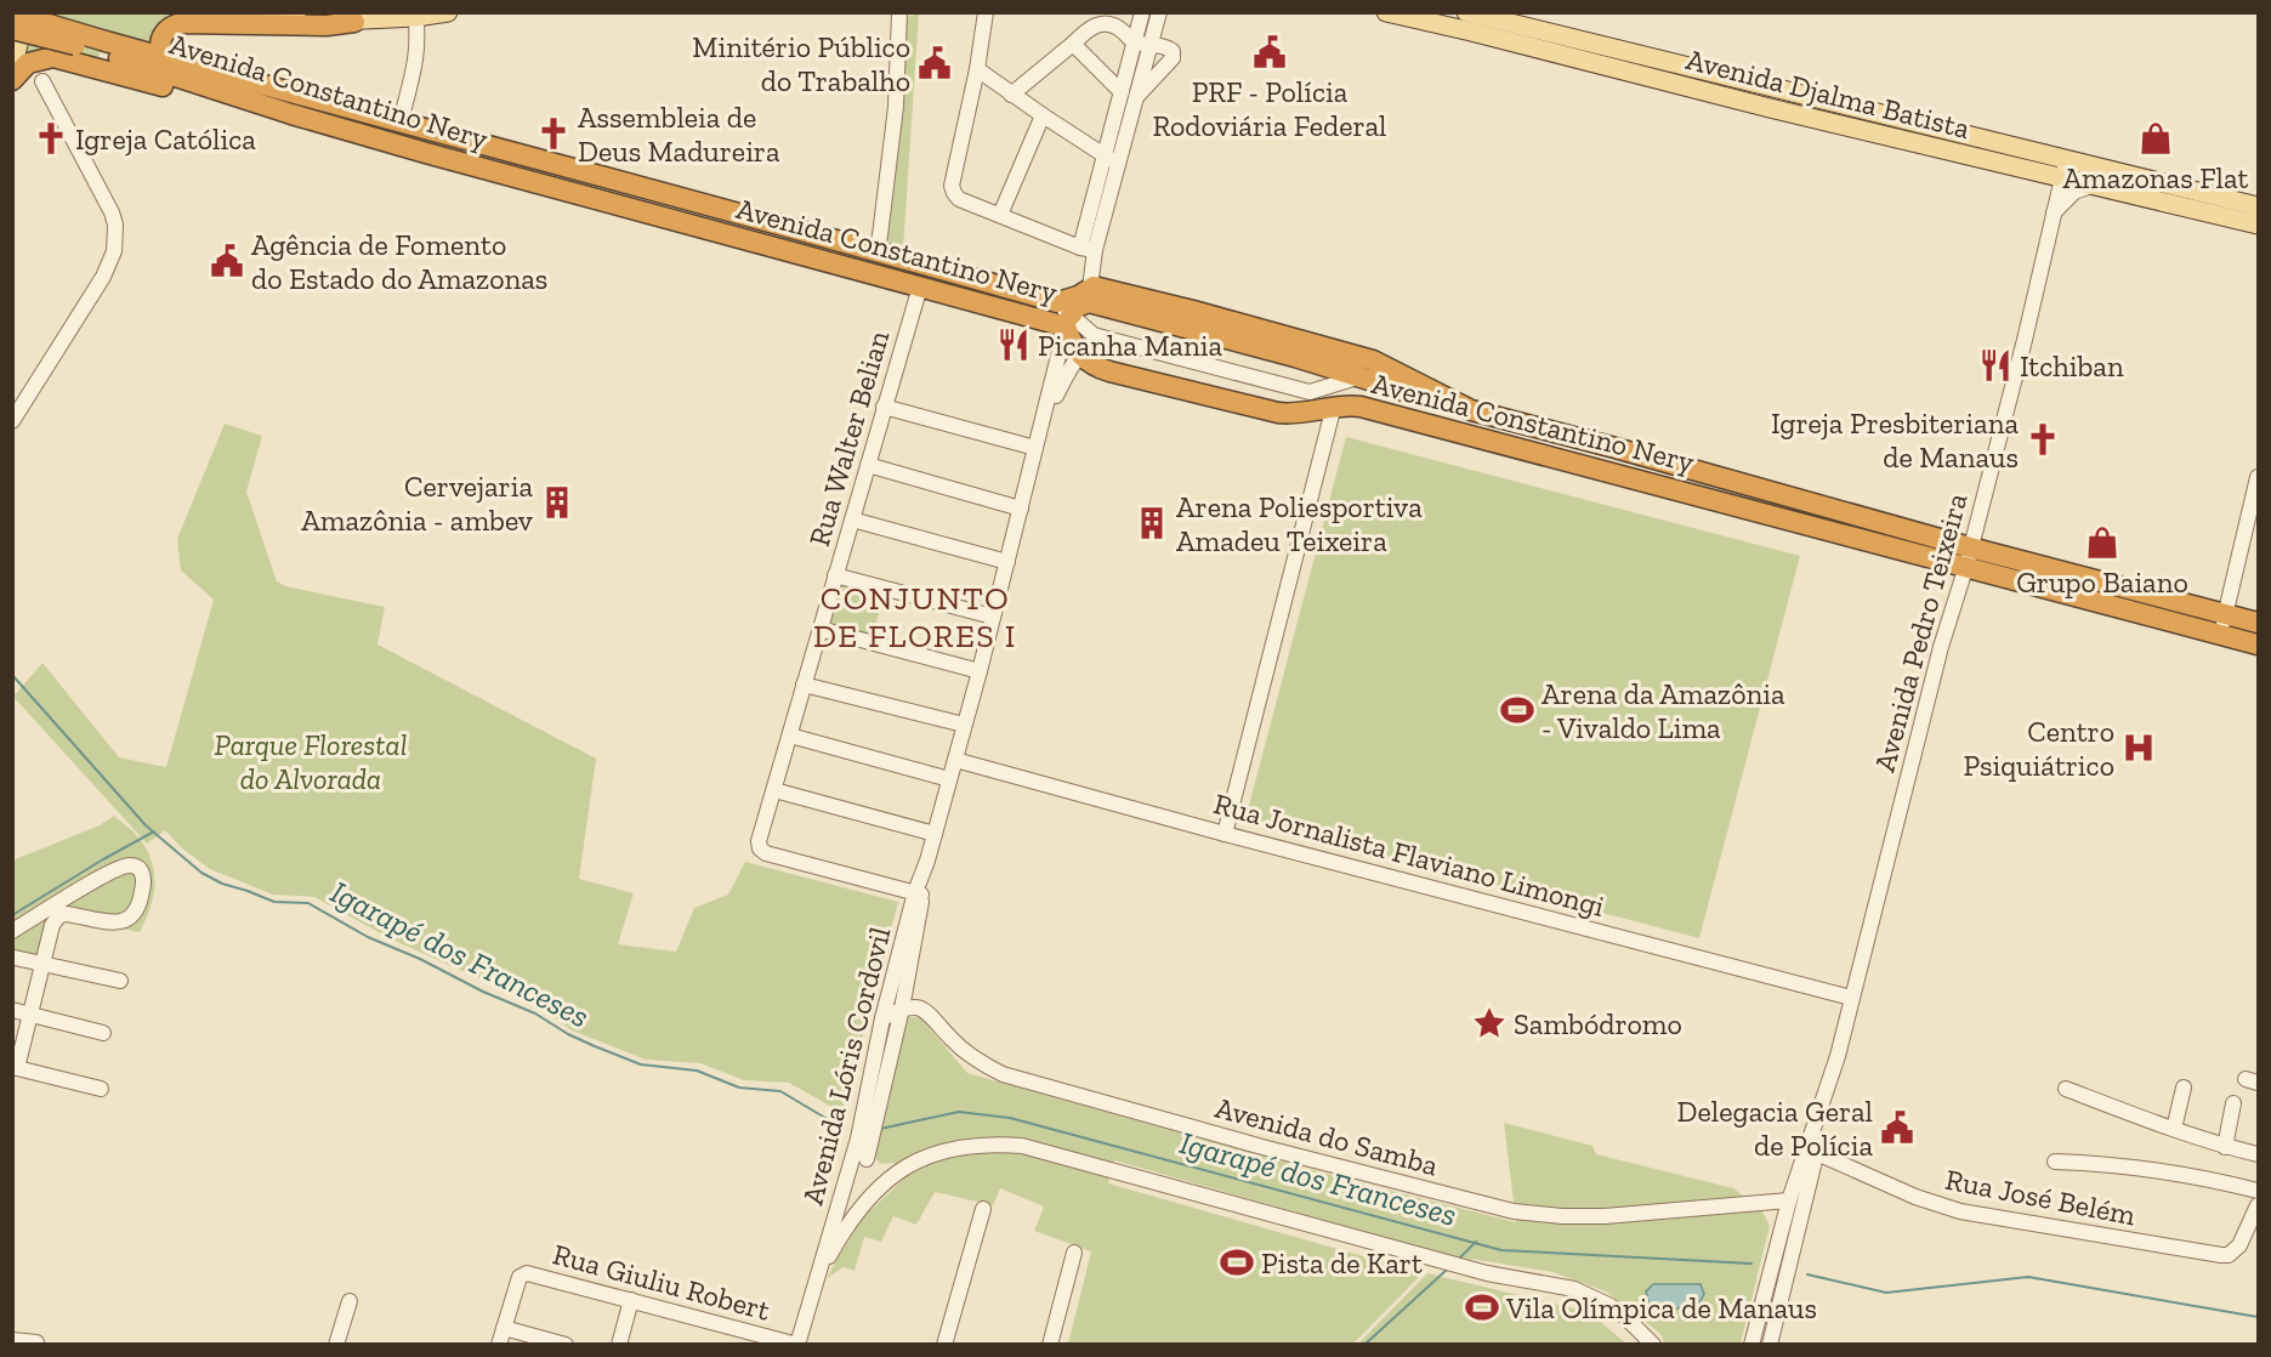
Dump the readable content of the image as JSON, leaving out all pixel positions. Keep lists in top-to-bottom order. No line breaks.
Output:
{"streets":{"highway":["Avenida Constantino Nery"],"main road":["Avenida Djalma Batista"],"street":["Rua Walter Belian","Avenida Pedro Teixeira","Rua Jornalista Flaviano Limongi","Avenida Lóris Cordovil","Avenida do Samba","Rua José Belém","Rua Giuliu Robert"]},"crossings":[["Avenida Constantino Nery","Rua Walter Belian"],["Avenida Constantino Nery","Avenida Pedro Teixeira"],["Avenida Constantino Nery","Avenida Lóris Cordovil"],["Avenida Djalma Batista","Avenida Pedro Teixeira"],["Rua Walter Belian","Avenida Lóris Cordovil"],["Avenida Pedro Teixeira","Rua Jornalista Flaviano Limongi"],["Avenida Pedro Teixeira","Avenida do Samba"],["Avenida Pedro Teixeira","Rua José Belém"],["Rua Jornalista Flaviano Limongi","Avenida Lóris Cordovil"],["Avenida Lóris Cordovil","Avenida do Samba"]],"districts":["CONJUNTO DE FLORES I"],"water":["Igarapé dos Franceses"],"parks":["Parque Florestal do Alvorada"],"places":{"public building":["PRF - Polícia Rodoviária Federal","Minitério Público do Trabalho","Agência de Fomento do Estado do Amazonas","Delegacia Geral de Polícia"],"church":["Assembleia de Deus Madureira","Igreja Católica","Igreja Presbiteriana de Manaus"],"shop":["Amazonas Flat","Grupo Baiano"],"restaurant":["Picanha Mania","Itchiban"],"building":["Cervejaria Amazônia - ambev","Arena Poliesportiva Amadeu Teixeira"],"sports":["Arena da Amazônia - Vivaldo Lima","Pista de Kart","Vila Olímpica de Manaus"],"hospital":["Centro Psiquiátrico"],"place":["Sambódromo"]}}
